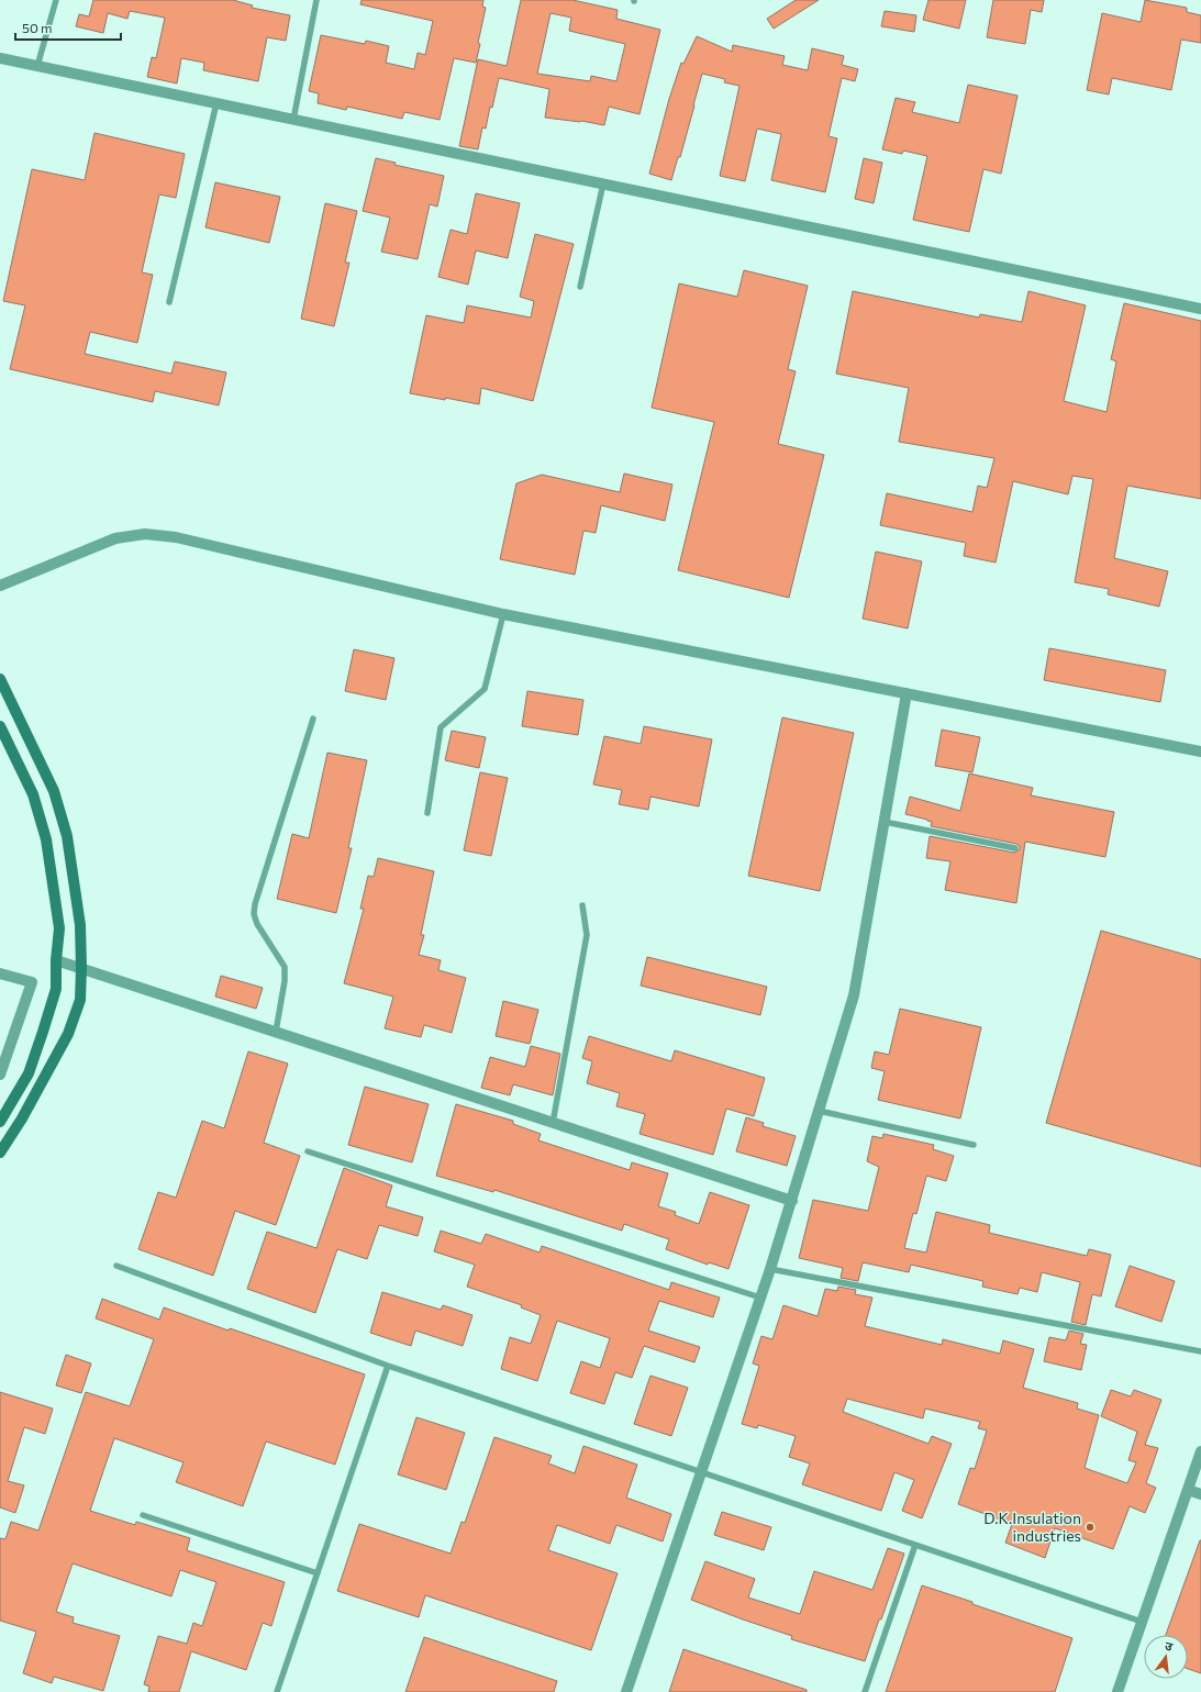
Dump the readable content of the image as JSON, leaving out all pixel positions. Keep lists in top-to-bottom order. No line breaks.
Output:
{"places":["D.K.Insulation industries"],"scale_bar":"50 m","north":"top"}
